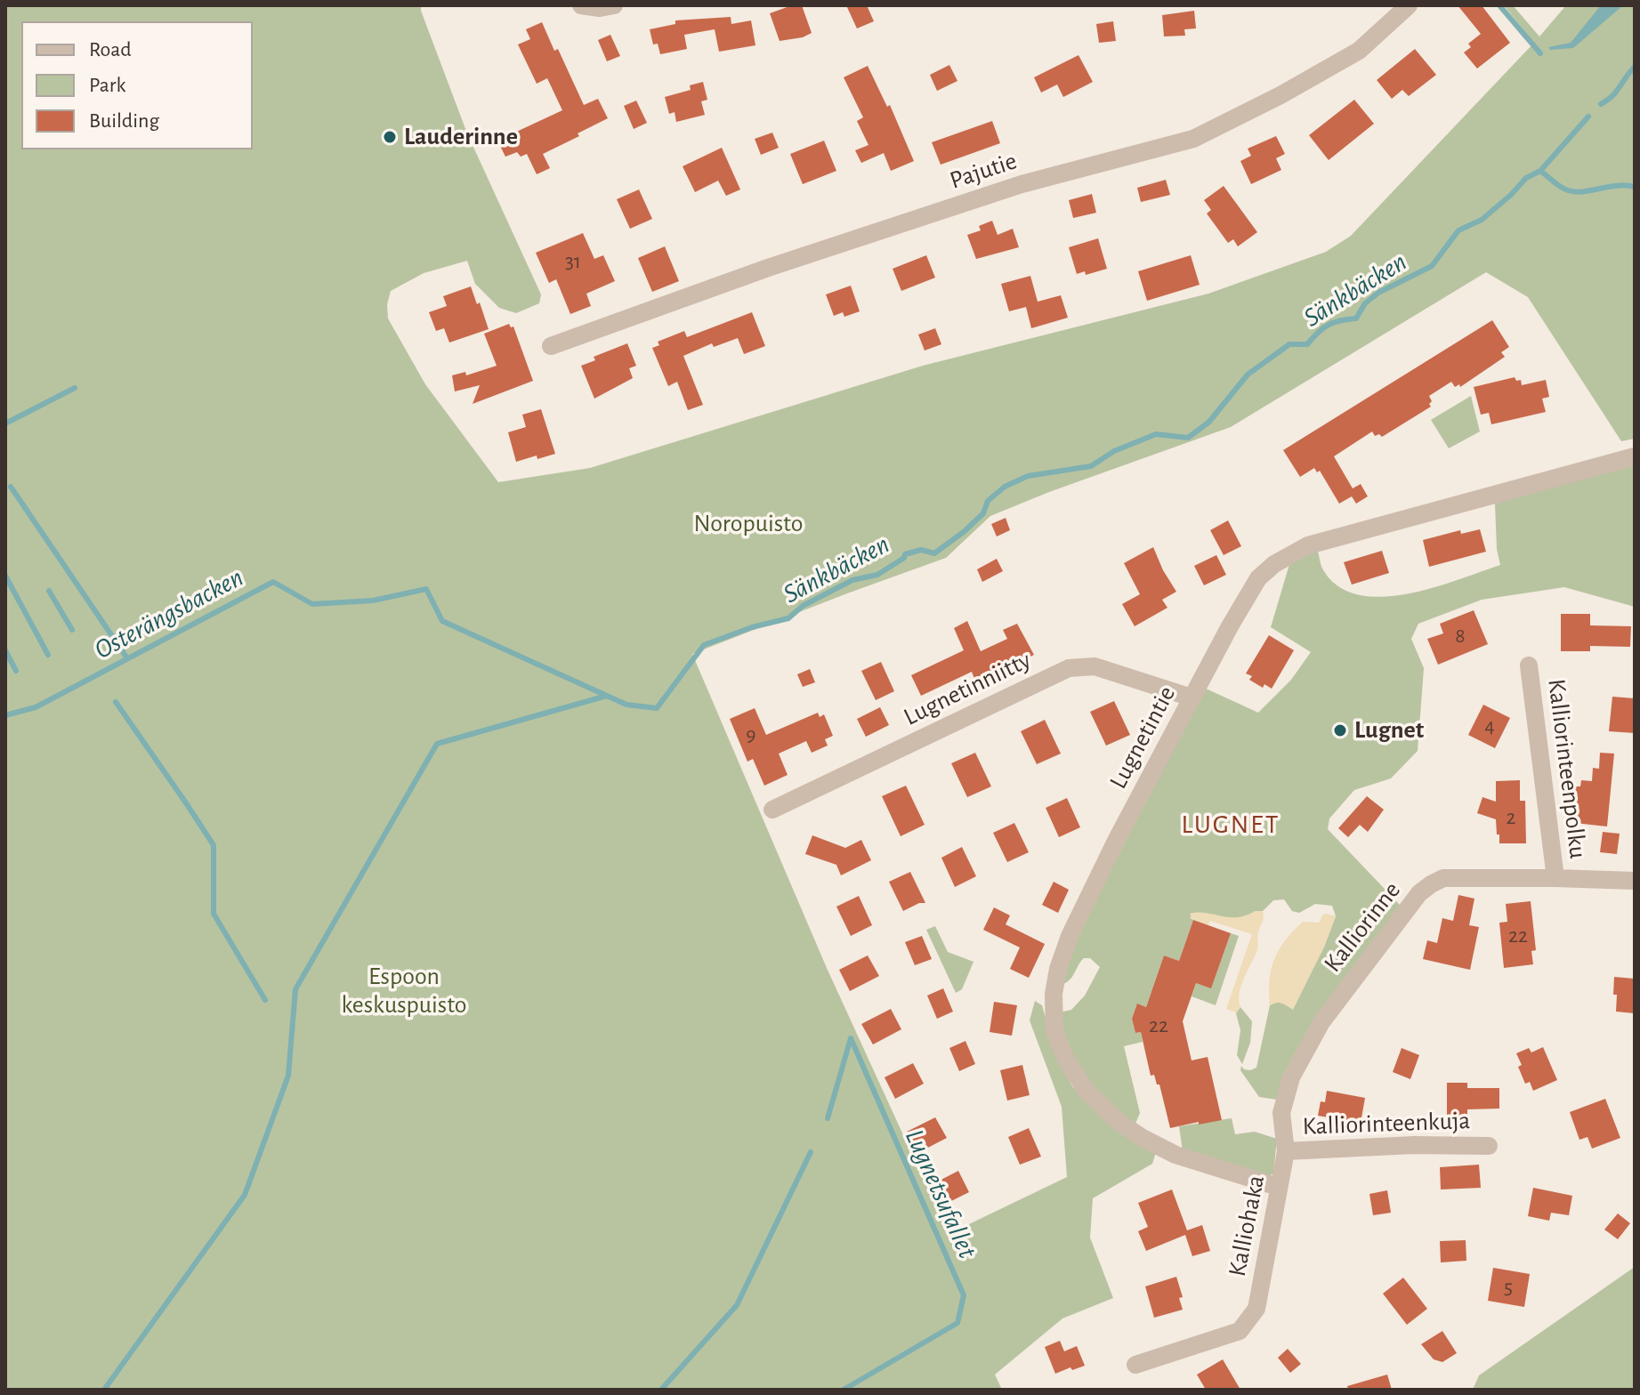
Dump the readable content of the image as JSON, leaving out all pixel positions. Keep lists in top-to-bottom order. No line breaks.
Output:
{"streets":{"street":["Pajutie","Lugnetinniitty","Lugnetintie","Kalliorinteenpolku","Kalliorinne","Kalliorinteenkuja","Kalliohaka"]},"crossings":[["Lugnetinniitty","Lugnetintie"],["Lugnetintie","Kalliohaka"],["Kalliorinteenpolku","Kalliorinne"],["Kalliorinne","Kalliorinteenkuja"],["Kalliorinne","Kalliohaka"],["Kalliorinteenkuja","Kalliohaka"]],"districts":["LUGNET"],"water":["Sänkbäcken","Osterängsbacken","Lugnetsufallet"],"parks":["Noropuisto","Espoon keskuspuisto"],"places":["Lauderinne","Lugnet"],"house_numbers":["31","8","4","9","2","22","22","5"],"legend":["Road","Park","Building"]}
